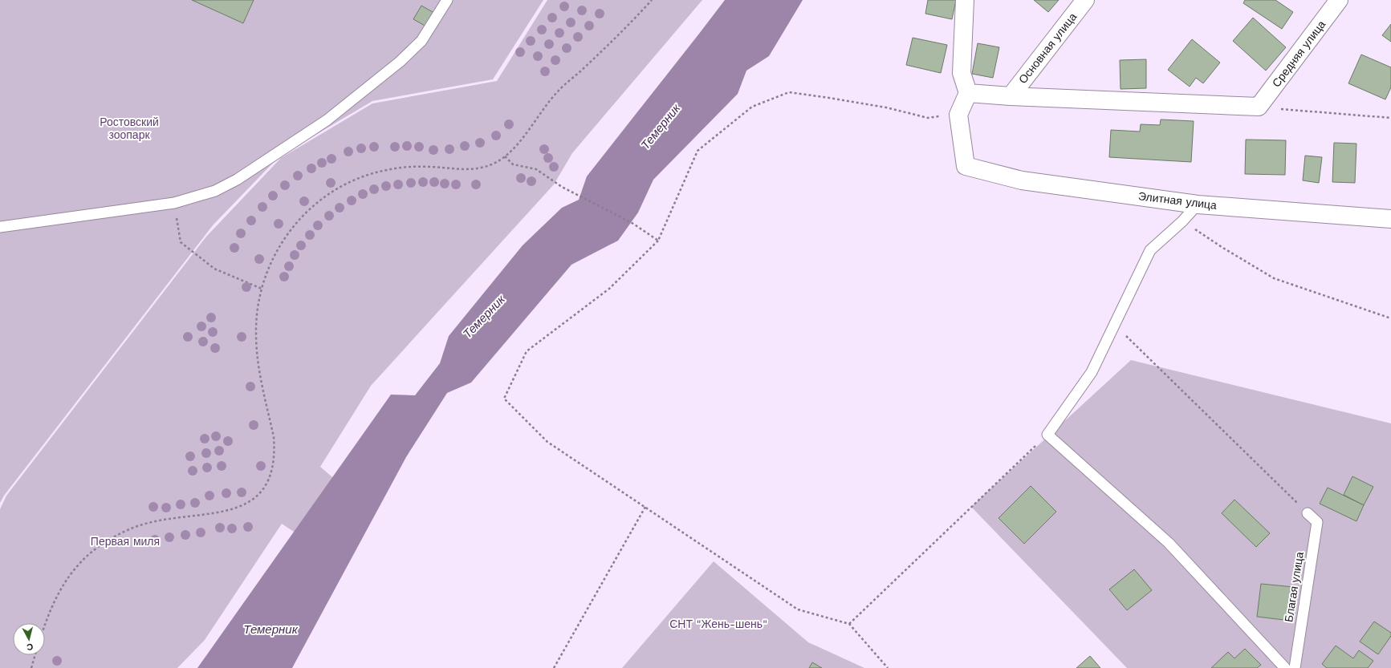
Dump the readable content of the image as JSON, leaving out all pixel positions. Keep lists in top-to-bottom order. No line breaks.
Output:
{"streets":{"street":["Основная улица","Средняя улица","Элитная улица"],"lane":["Благая улица"]},"water":["Темерник"],"parks":["Ростовский зоопарк","Первая миля","СНТ \"Жень-шень\""],"north":"bottom"}
